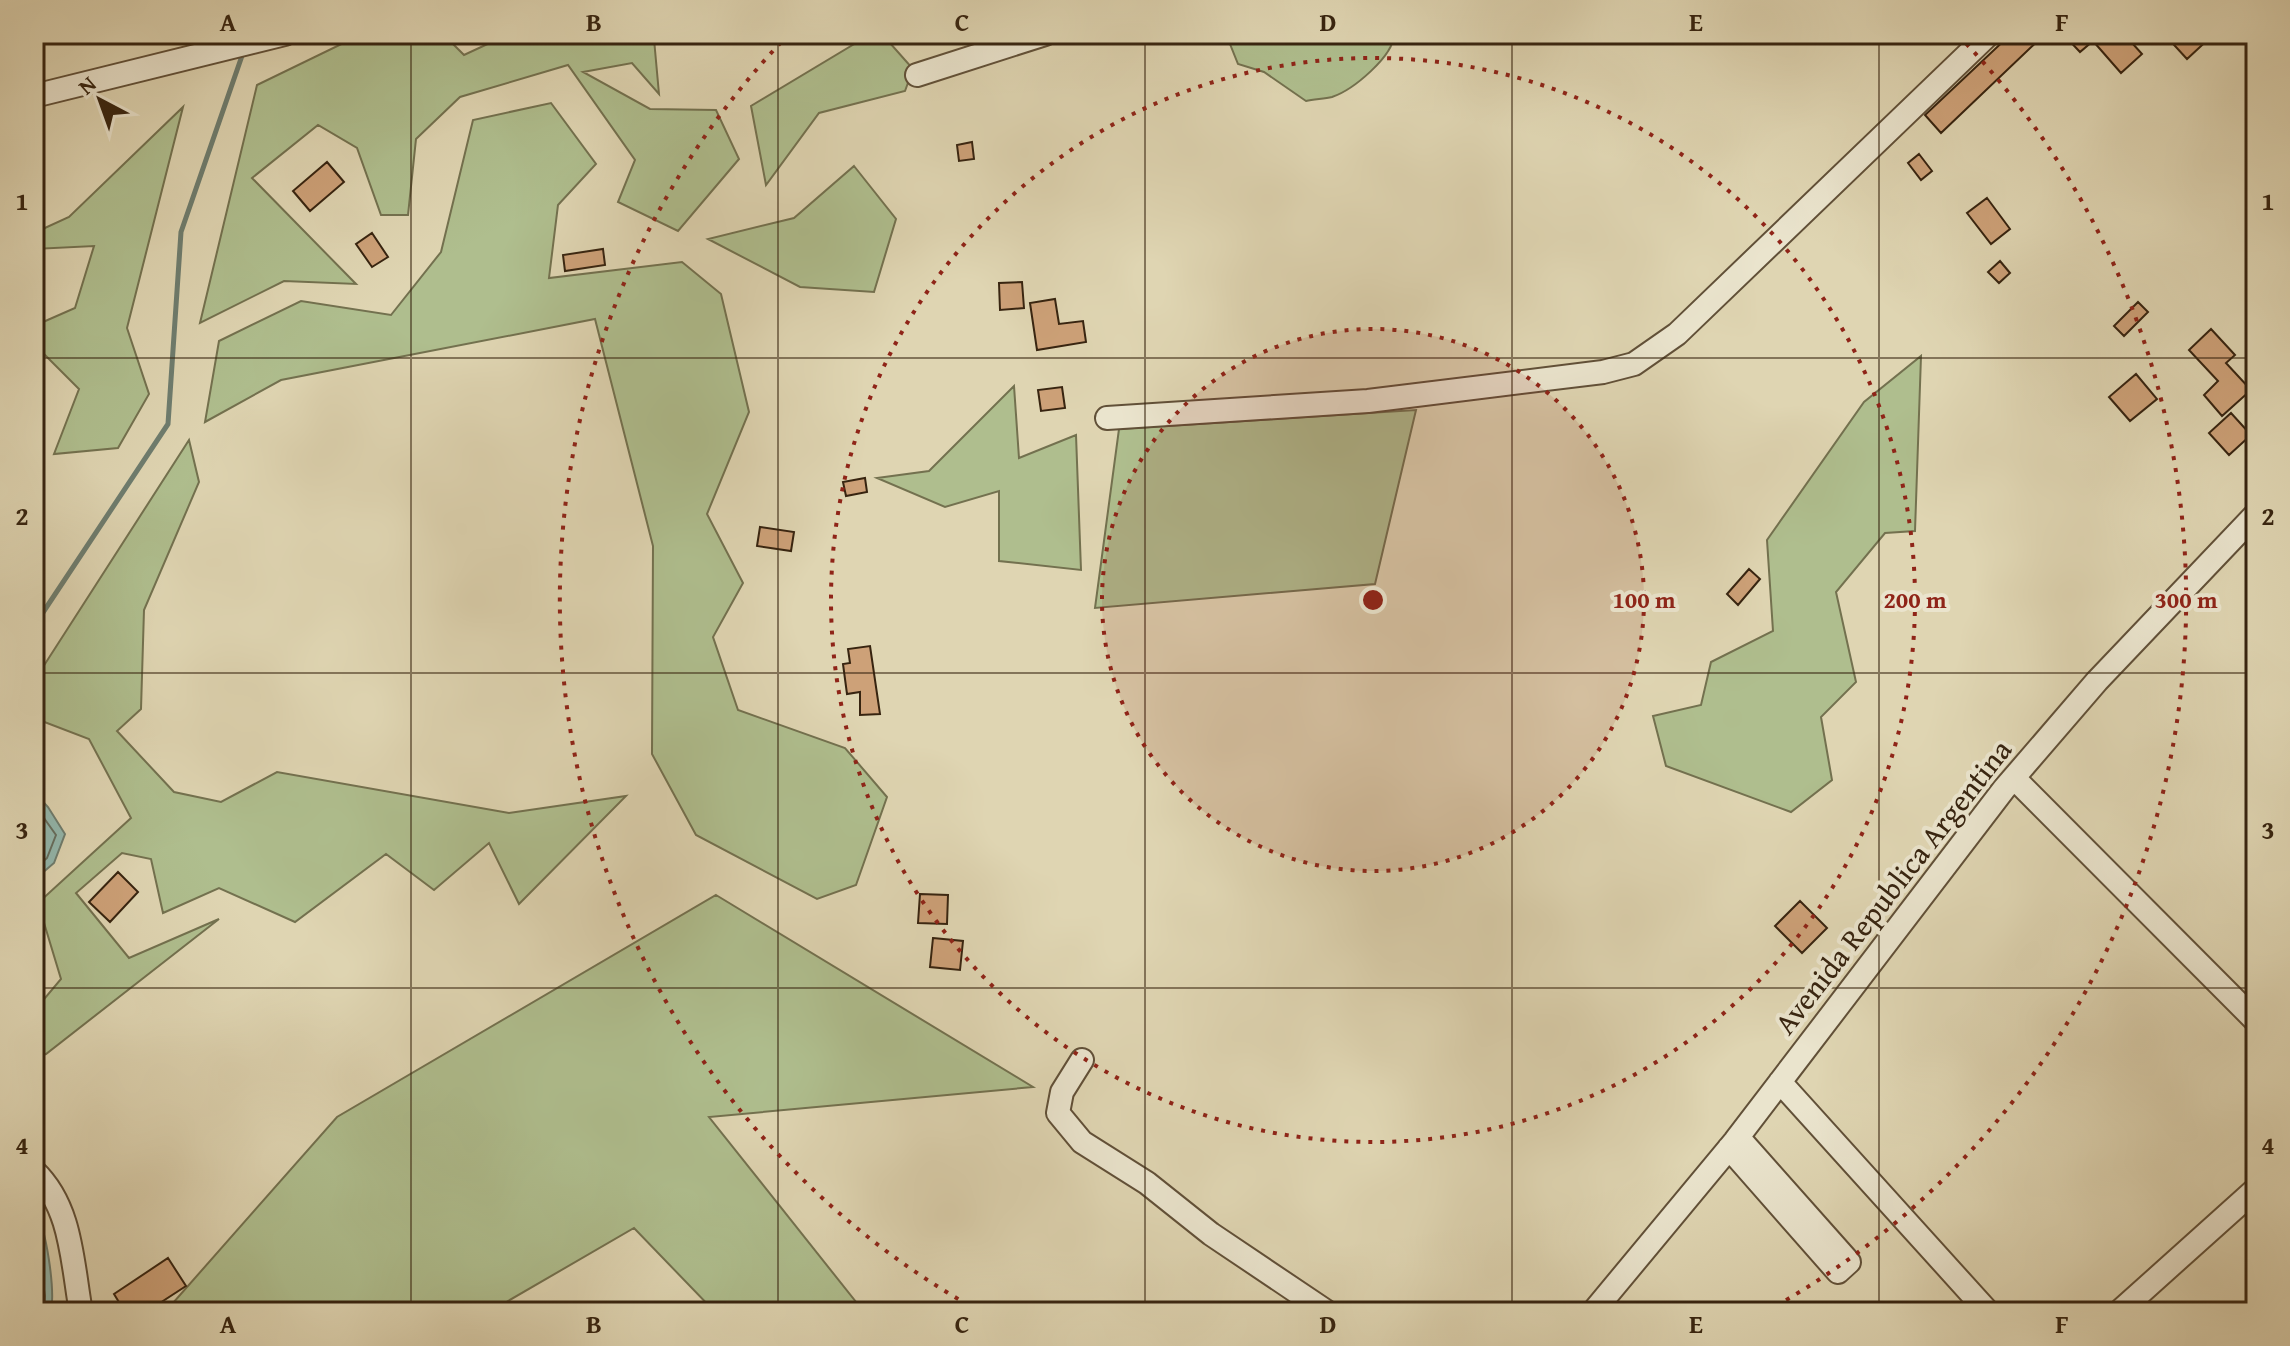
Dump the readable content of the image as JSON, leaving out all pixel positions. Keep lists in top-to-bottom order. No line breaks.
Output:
{"streets":{"street":["Avenida Republica Argentina"]},"north":"top left","grid":{"columns":["A","B","C","D","E","F"],"rows":["1","2","3","4"]},"rings":["100 m","200 m","300 m"]}
